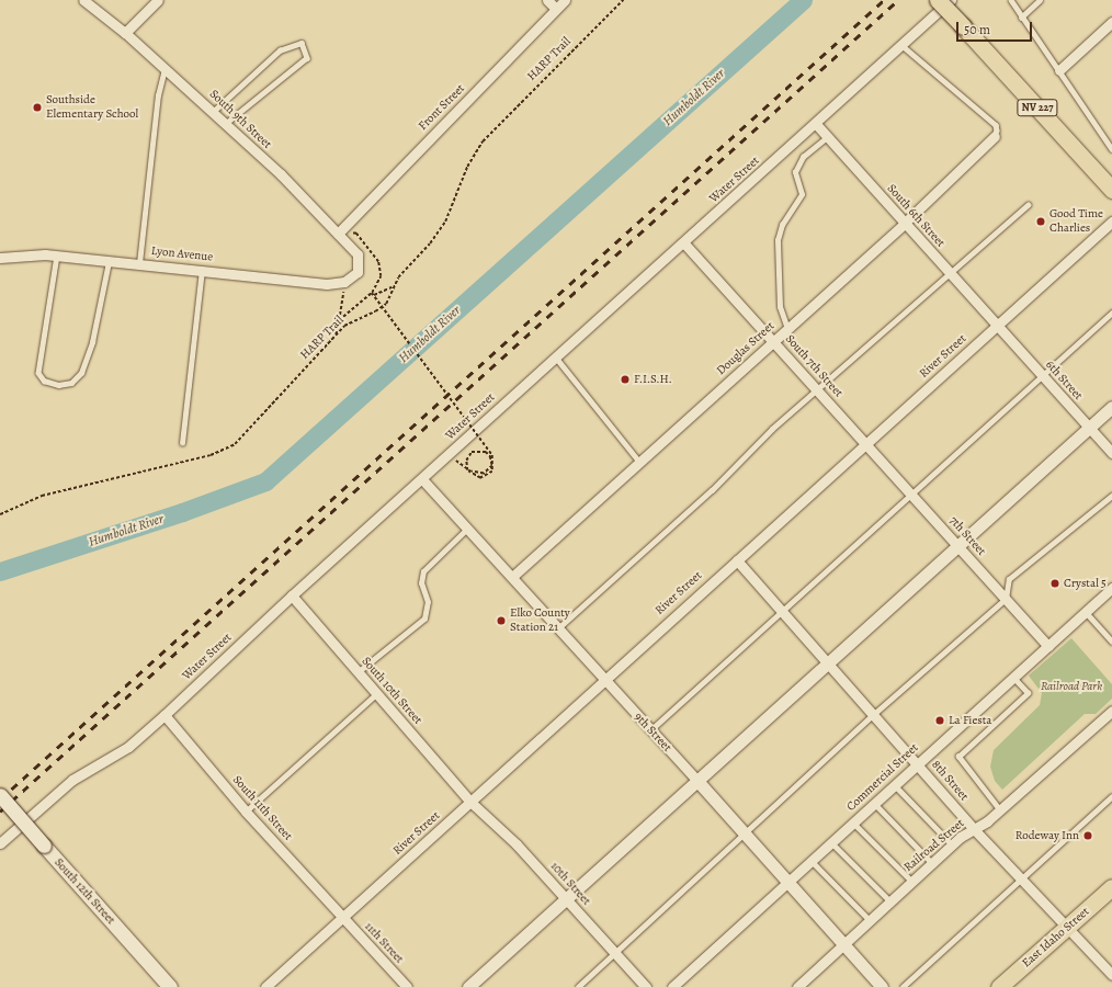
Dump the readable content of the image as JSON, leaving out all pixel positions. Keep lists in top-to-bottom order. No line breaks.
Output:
{"streets":{"main road":["NV 227","South 12th Street","East Idaho Street"],"street":["Front Street","South 9th Street","Water Street","South 6th Street","Lyon Avenue","Douglas Street","River Street","South 7th Street","6th Street","7th Street","South 10th Street","9th Street","Commercial Street","8th Street","South 11th Street","Railroad Street","10th Street","11th Street"],"path":["HARP Trail"]},"crossings":[["Front Street","South 9th Street"],["South 9th Street","Lyon Avenue"],["Water Street","South 6th Street"],["Water Street","South 7th Street"],["Water Street","South 10th Street"],["Water Street","9th Street"],["Water Street","South 11th Street"],["South 6th Street","Douglas Street"],["South 6th Street","River Street"],["South 6th Street","6th Street"],["Douglas Street","South 7th Street"],["Douglas Street","9th Street"],["River Street","South 7th Street"],["River Street","6th Street"],["River Street","7th Street"],["River Street","South 10th Street"],["River Street","9th Street"],["River Street","8th Street"],["River Street","South 11th Street"],["River Street","10th Street"],["River Street","11th Street"],["South 7th Street","7th Street"],["7th Street","Commercial Street"],["South 10th Street","10th Street"],["9th Street","Commercial Street"],["9th Street","Railroad Street"],["Commercial Street","8th Street"],["8th Street","Railroad Street"],["8th Street","East Idaho Street"],["South 11th Street","11th Street"]],"water":["Humboldt River"],"parks":["Railroad Park"],"places":["Southside Elementary School","Good Time Charlies","F.I.S.H.","Crystal 5","Elko County Station 21","La Fiesta","Rodeway Inn"],"scale_bar":"50 m"}
